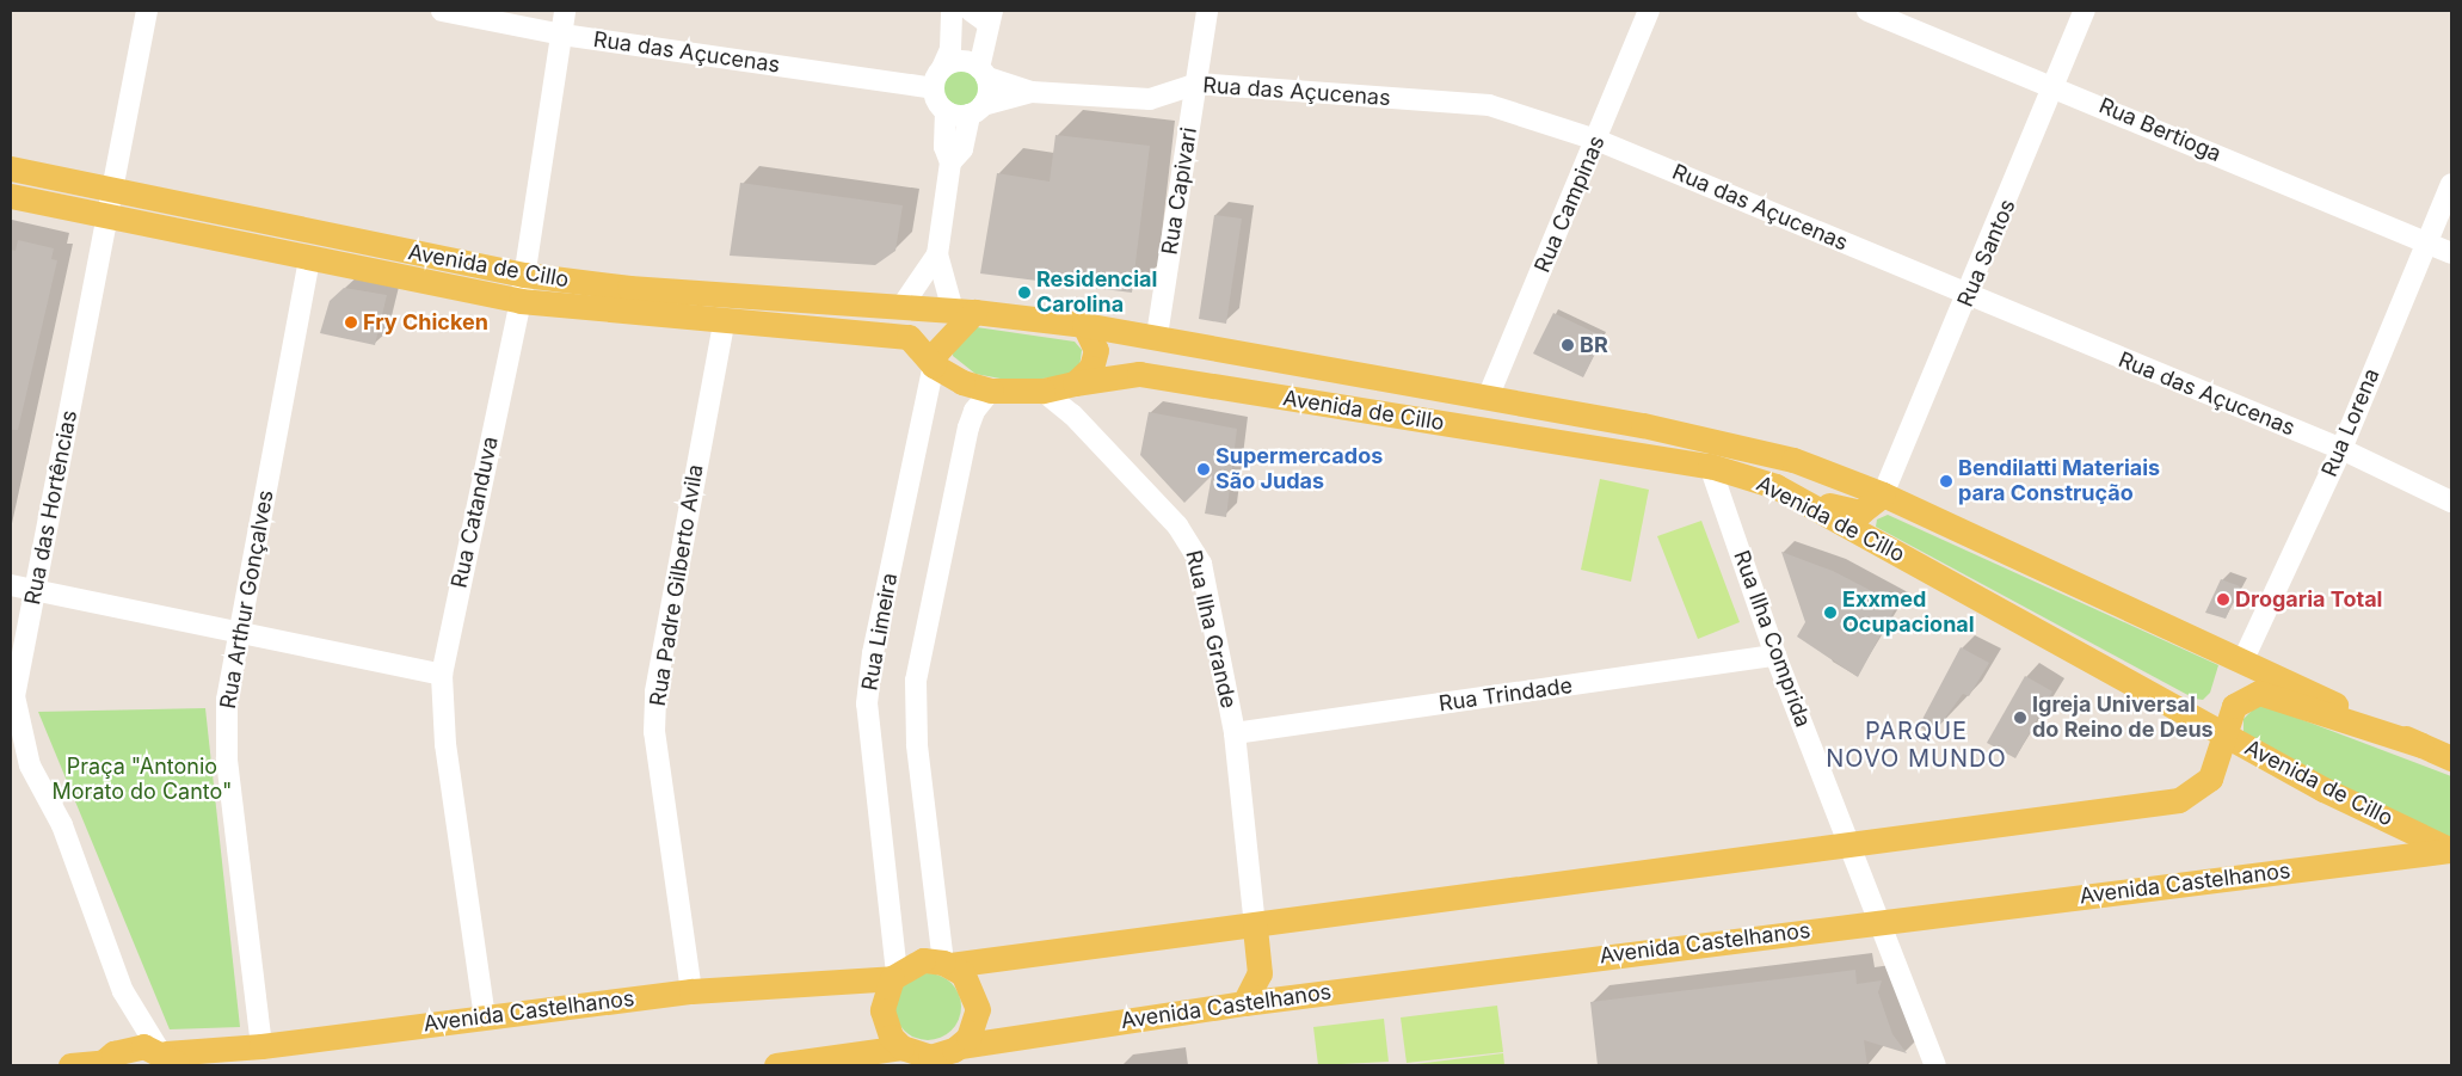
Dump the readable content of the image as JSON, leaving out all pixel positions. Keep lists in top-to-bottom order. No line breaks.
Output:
{"streets":{"main road":["Avenida de Cillo","Avenida Castelhanos"],"street":["Rua das Açucenas","Rua Bertioga","Rua Capivari","Rua Campinas","Rua Santos","Rua Lorena","Rua das Hortências","Rua Catanduva","Rua Padre Gilberto Avila","Rua Arthur Gonçalves","Rua Ilha Grande","Rua Limeira","Rua Ilha Comprida","Rua Trindade"]},"crossings":[["Rua das Açucenas","Rua Capivari"],["Rua das Açucenas","Rua Campinas"],["Rua das Açucenas","Rua Santos"],["Rua das Açucenas","Rua Lorena"],["Rua das Açucenas","Rua Catanduva"],["Rua Bertioga","Rua Santos"],["Rua Bertioga","Rua Lorena"],["Rua Capivari","Avenida de Cillo"],["Rua Campinas","Avenida de Cillo"],["Rua Santos","Avenida de Cillo"],["Avenida de Cillo","Rua Lorena"],["Avenida de Cillo","Rua das Hortências"],["Avenida de Cillo","Rua Catanduva"],["Avenida de Cillo","Rua Padre Gilberto Avila"],["Avenida de Cillo","Rua Arthur Gonçalves"],["Avenida de Cillo","Rua Ilha Grande"],["Avenida de Cillo","Rua Limeira"],["Avenida de Cillo","Rua Ilha Comprida"],["Avenida de Cillo","Avenida Castelhanos"],["Rua Lorena","Avenida Castelhanos"],["Rua das Hortências","Avenida Castelhanos"],["Rua Catanduva","Avenida Castelhanos"],["Rua Padre Gilberto Avila","Avenida Castelhanos"],["Rua Arthur Gonçalves","Avenida Castelhanos"],["Rua Ilha Grande","Rua Trindade"],["Rua Ilha Grande","Avenida Castelhanos"],["Rua Limeira","Avenida Castelhanos"],["Rua Ilha Comprida","Rua Trindade"],["Rua Ilha Comprida","Avenida Castelhanos"]],"districts":["PARQUE NOVO MUNDO"],"parks":["Praça \"Antonio Morato do Canto\""],"places":["Residencial Carolina","Fry Chicken","BR","Supermercados São Judas","Bendilatti Materiais para Construção","Drogaria Total","Exxmed Ocupacional","Igreja Universal do Reino de Deus"]}
